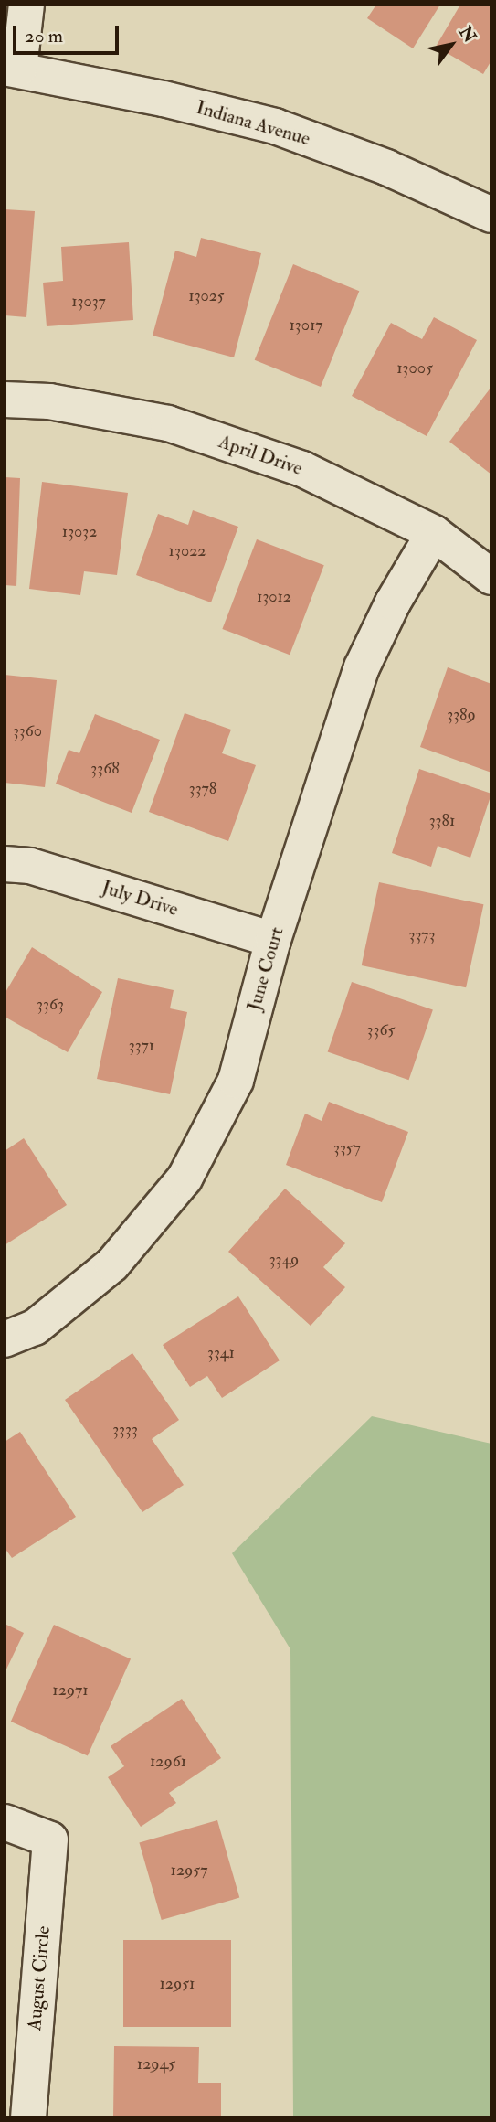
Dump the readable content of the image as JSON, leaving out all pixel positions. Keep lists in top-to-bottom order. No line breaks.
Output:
{"streets":{"street":["Indiana Avenue","April Drive","July Drive","June Court","August Circle"]},"crossings":[["April Drive","June Court"],["July Drive","June Court"]],"house_numbers":["13025","13037","13017","13005","13032","13022","13012","3389","3360","3368","3378","3381","3373","3363","3365","3371","3357","3349","3341","3333","12971","12961","12957","12951","12945"],"scale_bar":"20 m","north":"top right"}
